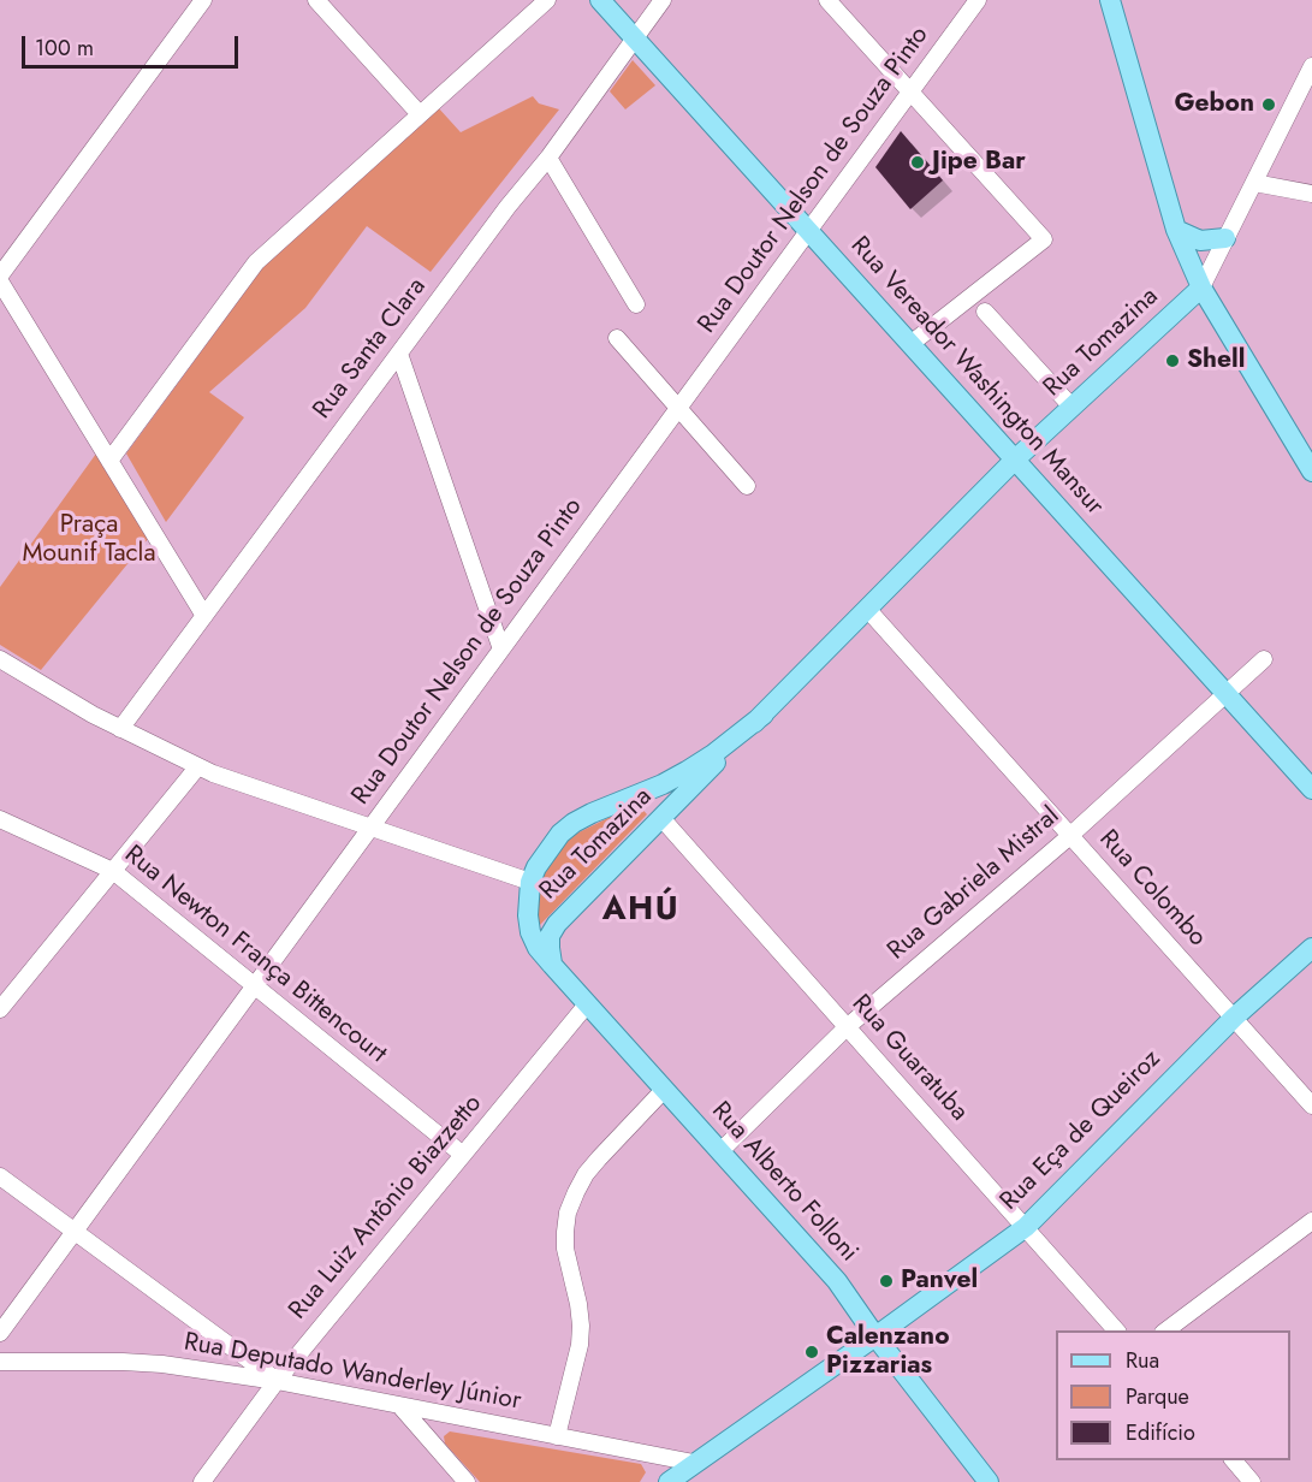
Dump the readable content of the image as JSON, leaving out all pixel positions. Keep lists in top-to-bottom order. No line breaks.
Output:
{"streets":{"main road":["Rua Tomazina","Rua Vereador Washington Mansur","Rua Eça de Queiroz","Rua Alberto Folloni"],"street":["Rua Doutor Nelson de Souza Pinto","Rua Santa Clara","Rua Gabriela Mistral","Rua Colombo","Rua Newton França Bittencourt","Rua Guaratuba","Rua Luiz Antônio Biazzetto","Rua Deputado Wanderley Júnior"]},"crossings":[["Rua Doutor Nelson de Souza Pinto","Rua Vereador Washington Mansur"],["Rua Doutor Nelson de Souza Pinto","Rua Newton França Bittencourt"],["Rua Tomazina","Rua Vereador Washington Mansur"],["Rua Tomazina","Rua Colombo"],["Rua Tomazina","Rua Guaratuba"],["Rua Tomazina","Rua Alberto Folloni"],["Rua Santa Clara","Rua Vereador Washington Mansur"],["Rua Vereador Washington Mansur","Rua Gabriela Mistral"],["Rua Gabriela Mistral","Rua Colombo"],["Rua Gabriela Mistral","Rua Guaratuba"],["Rua Gabriela Mistral","Rua Alberto Folloni"],["Rua Colombo","Rua Eça de Queiroz"],["Rua Newton França Bittencourt","Rua Luiz Antônio Biazzetto"],["Rua Guaratuba","Rua Eça de Queiroz"],["Rua Eça de Queiroz","Rua Alberto Folloni"],["Rua Eça de Queiroz","Rua Deputado Wanderley Júnior"],["Rua Alberto Folloni","Rua Luiz Antônio Biazzetto"],["Rua Luiz Antônio Biazzetto","Rua Deputado Wanderley Júnior"]],"districts":["AHÚ"],"parks":["Praça Mounif Tacla"],"places":["Gebon","Jipe Bar","Shell","Panvel","Calenzano Pizzarias"],"legend":["Rua","Parque","Edifício"],"scale_bar":"100 m"}
